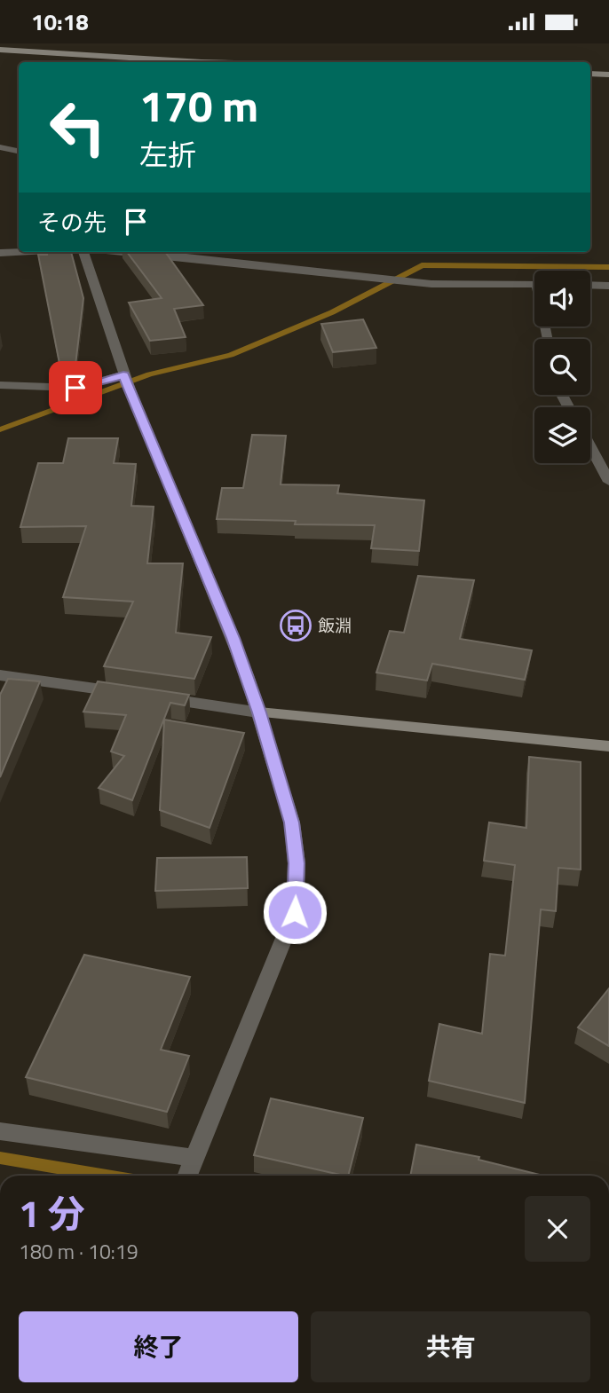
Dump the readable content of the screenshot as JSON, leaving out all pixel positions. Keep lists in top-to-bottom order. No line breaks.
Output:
{"places":{"bus stop":["飯淵"]},"page":{"status":"10:18","turn":["170 m","左折"],"then":"その先","heading":["1 分","180 m · 10:19"],"buttons":["終了","共有"]}}
